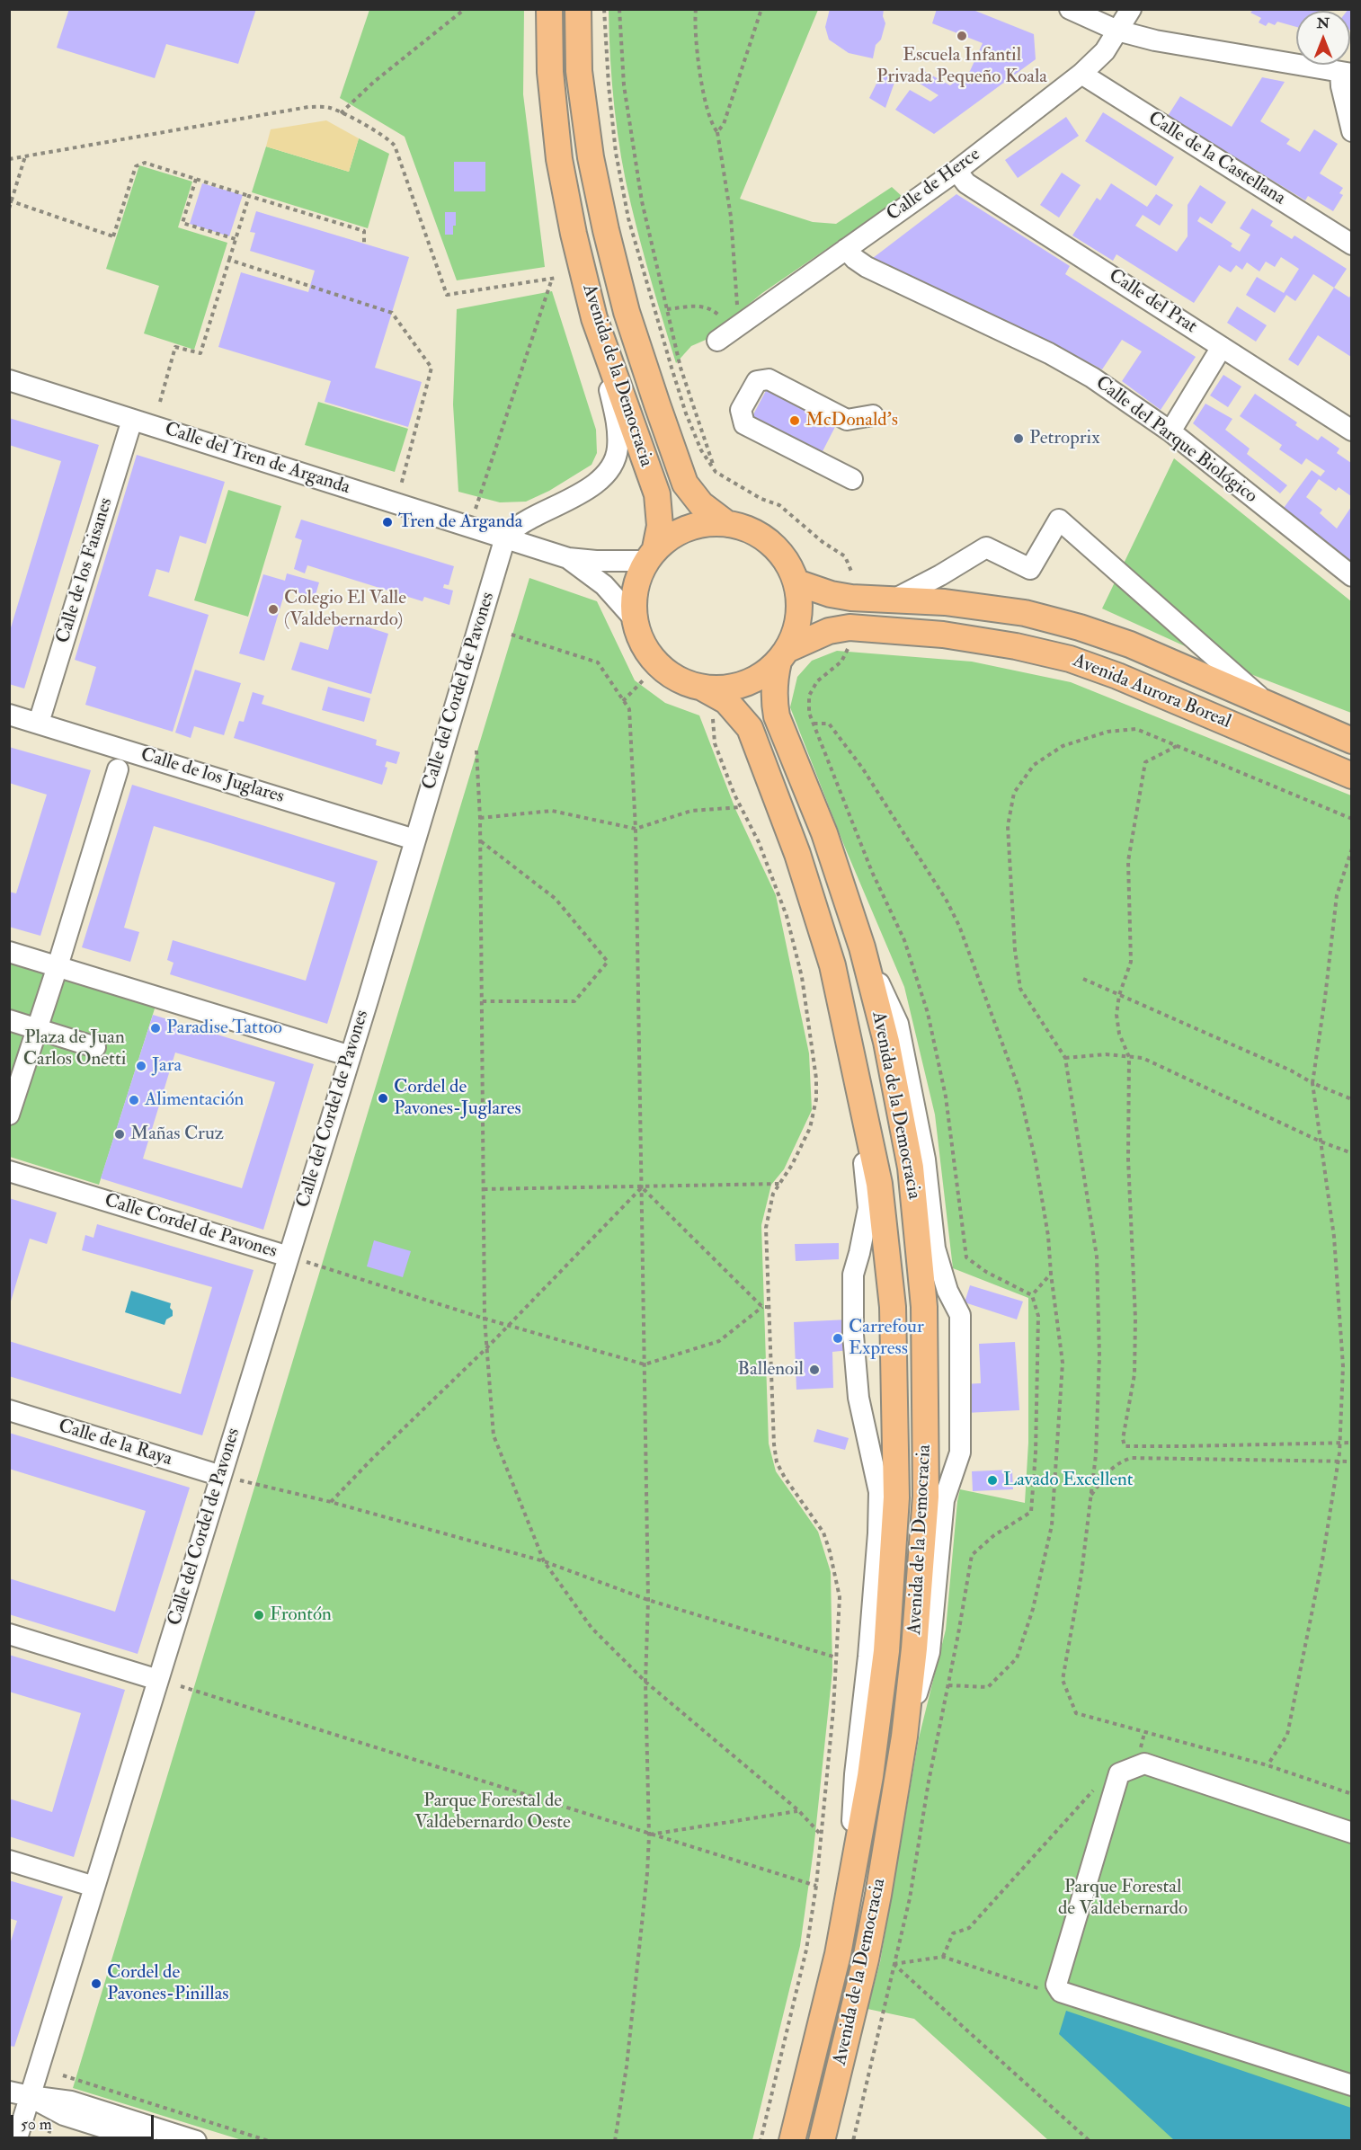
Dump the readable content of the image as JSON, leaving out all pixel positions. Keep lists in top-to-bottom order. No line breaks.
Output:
{"streets":{"main road":["Avenida de la Democracia","Avenida Aurora Boreal"],"street":["Calle de la Castellana","Calle de Herce","Calle del Prat","Calle del Parque Biológico","Calle del Tren de Arganda","Calle de los Faisanes","Calle del Cordel de Pavones","Calle de los Juglares","Calle Cordel de Pavones","Calle de la Raya"]},"crossings":[["Calle de la Castellana","Calle de Herce"],["Calle de Herce","Calle del Prat"],["Calle de Herce","Calle del Parque Biológico"],["Avenida de la Democracia","Calle del Tren de Arganda"],["Avenida de la Democracia","Avenida Aurora Boreal"],["Calle del Tren de Arganda","Calle de los Faisanes"],["Calle del Tren de Arganda","Calle del Cordel de Pavones"],["Calle del Tren de Arganda","Avenida Aurora Boreal"],["Calle de los Faisanes","Calle de los Juglares"],["Calle del Cordel de Pavones","Calle de los Juglares"],["Calle del Cordel de Pavones","Calle Cordel de Pavones"],["Calle del Cordel de Pavones","Calle de la Raya"]],"parks":["Plaza de Juan Carlos Onetti","Parque Forestal de Valdebernardo Oeste","Parque Forestal de Valdebernardo"],"places":["Escuela Infantil Privada Pequeño Koala","McDonald's","Petroprix","Tren de Arganda","Colegio El Valle (Valdebernardo)","Paradise Tattoo","Jara","Cordel de Pavones-Juglares","Alimentación","Mañas Cruz","Carrefour Express","Ballenoil","Lavado Excellent","Frontón","Cordel de Pavones-Pinillas"],"scale_bar":"50 m","north":"top"}
